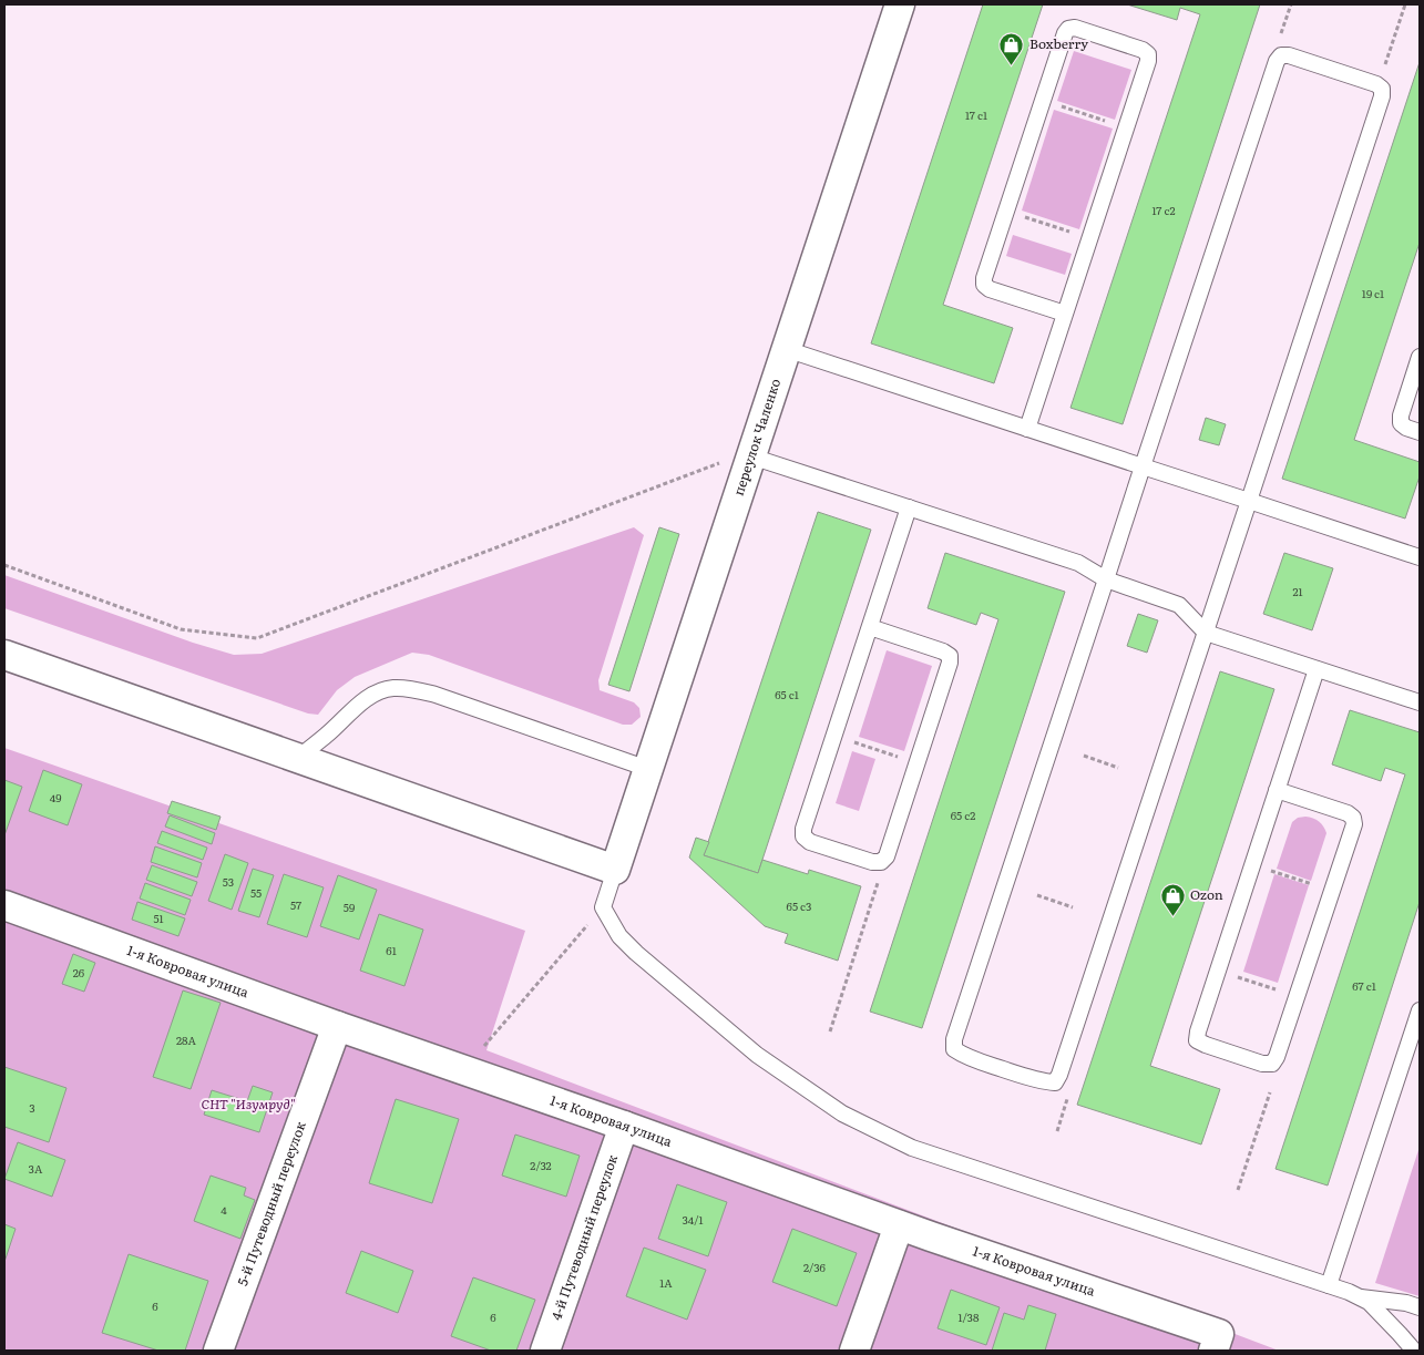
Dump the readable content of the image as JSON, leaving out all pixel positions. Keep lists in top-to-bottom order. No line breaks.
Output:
{"streets":{"street":["переулок Чаленко","1-я Ковровая улица","5-й Путеводный переулок","4-й Путеводный переулок"]},"crossings":[["1-я Ковровая улица","5-й Путеводный переулок"],["1-я Ковровая улица","4-й Путеводный переулок"]],"parks":["СНТ \"Изумруд\""],"places":{"shop":["Boxberry","Ozon"]},"house_numbers":["17 с1","17 с2","19 с1","21","65 с1","49","65 с2","53","55","57","65 с3","59","51","61","26","67 с1","28А","3","2/32","3А","4","34/1","2/36","1А","6","6","1/38"]}
